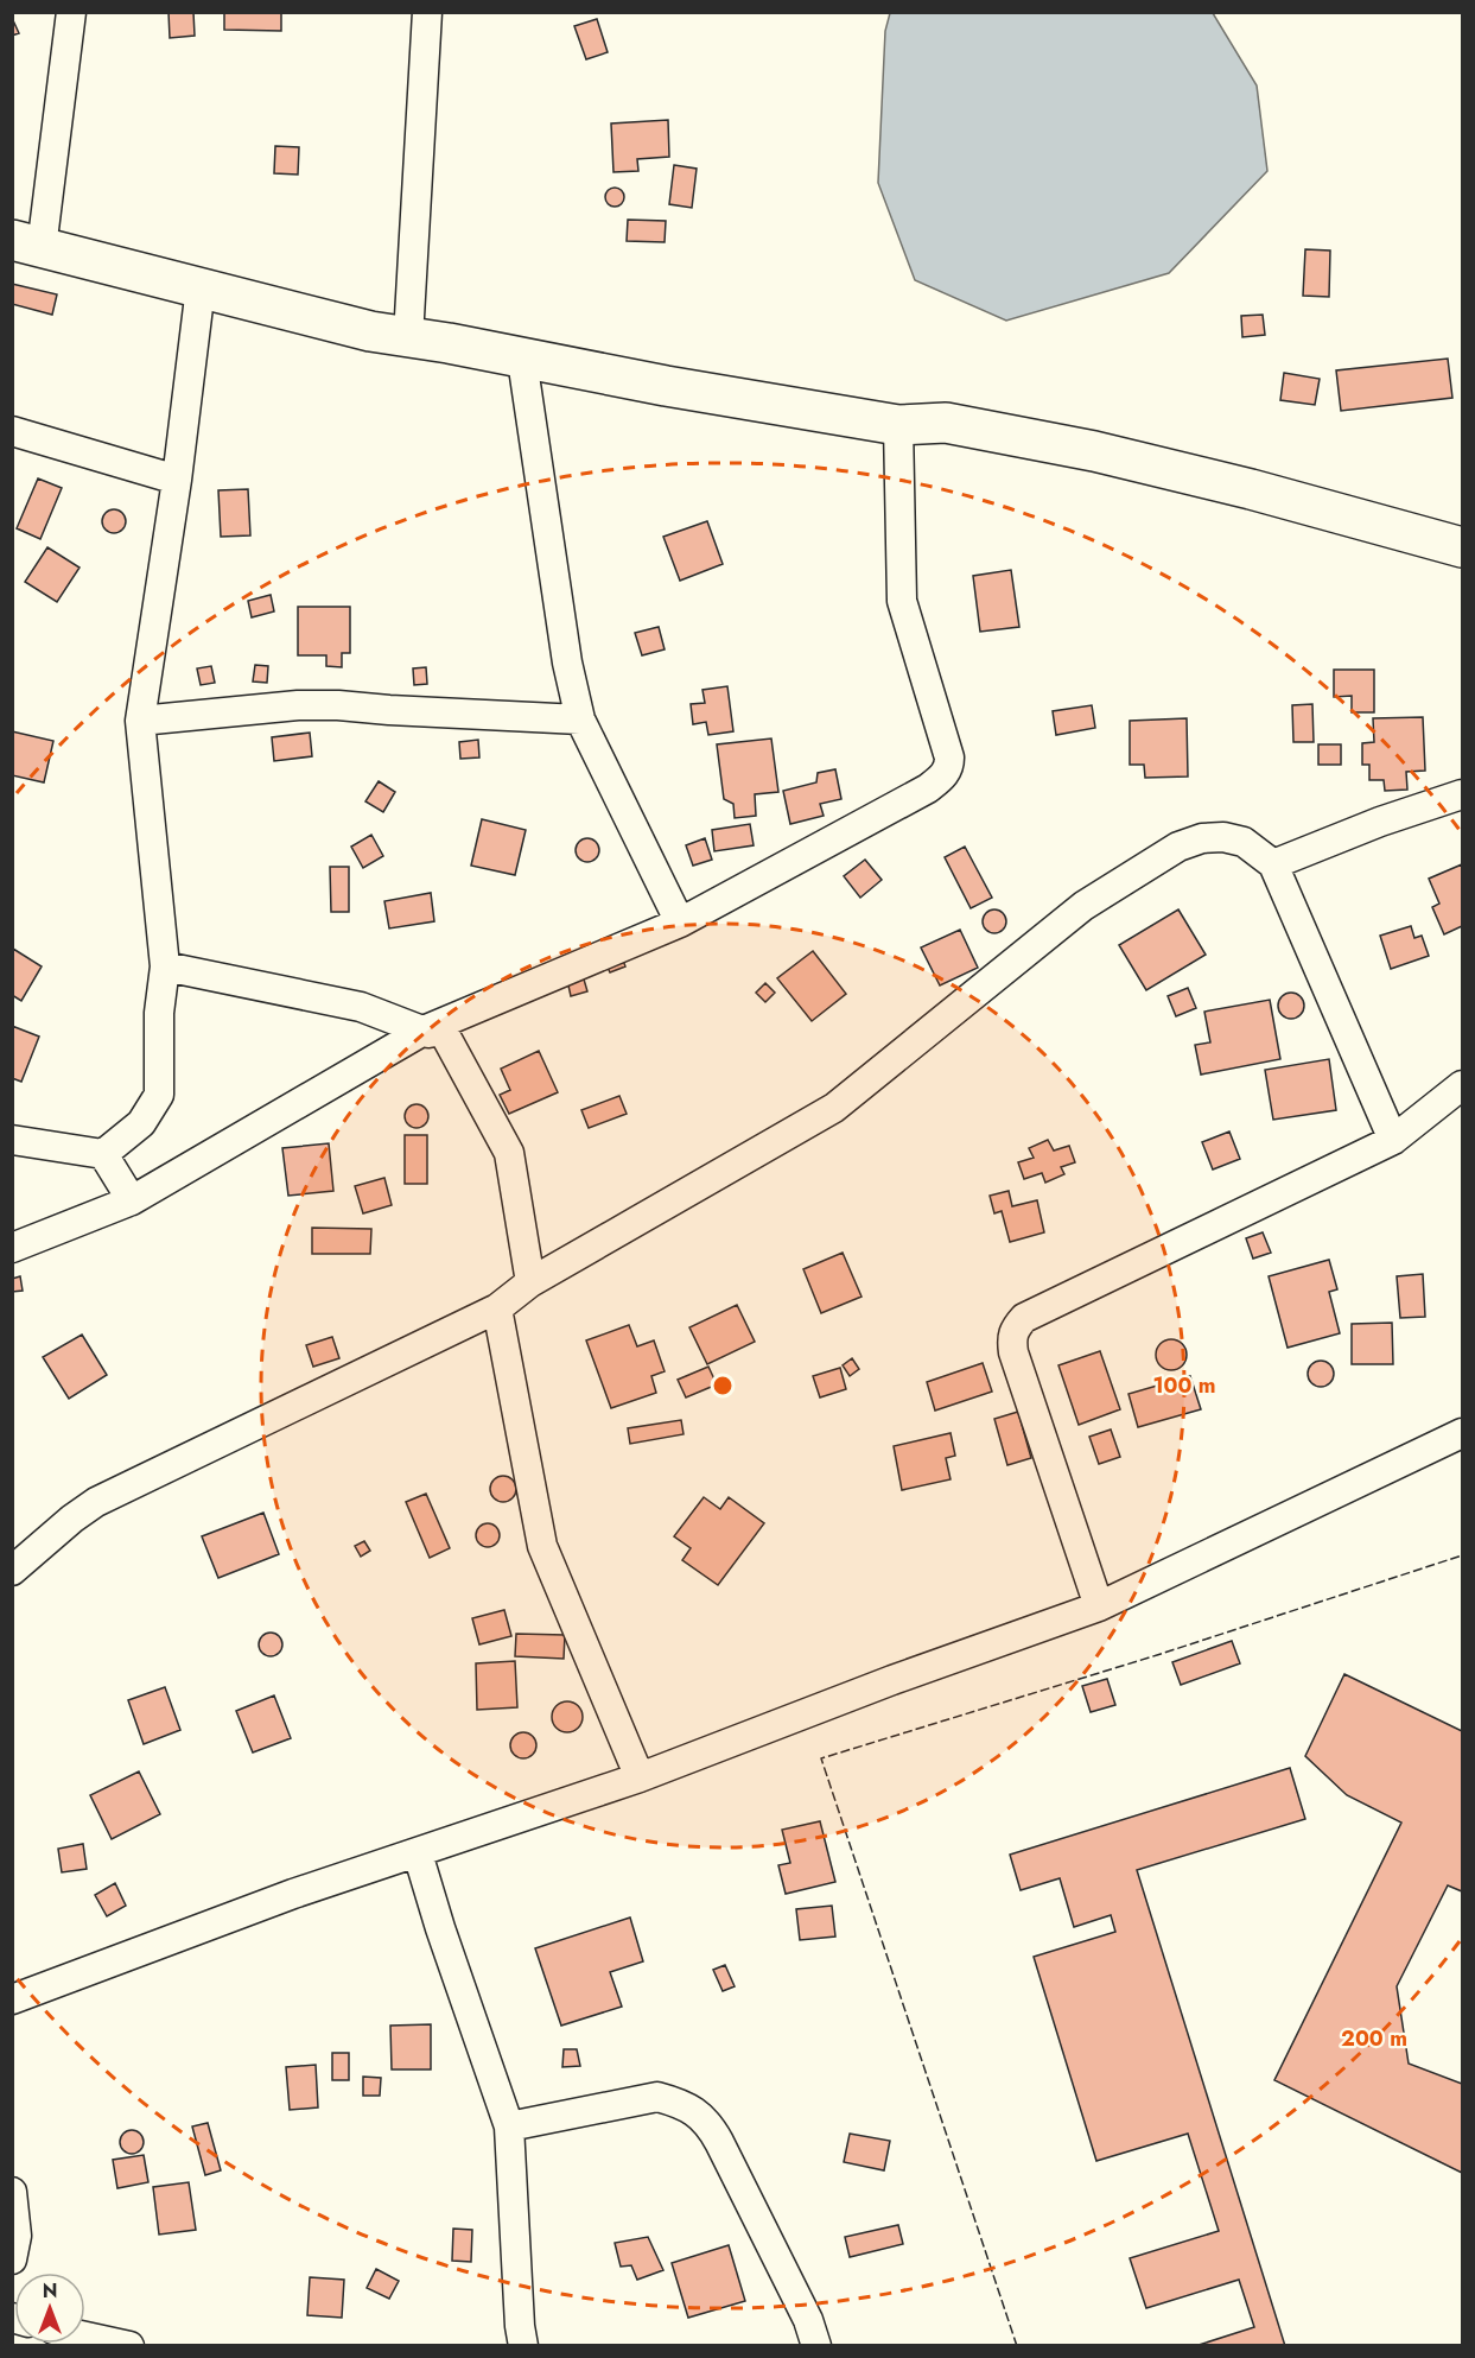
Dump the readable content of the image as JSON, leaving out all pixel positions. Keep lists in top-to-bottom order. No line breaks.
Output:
{"north":"top","rings":["100 m","200 m"]}
